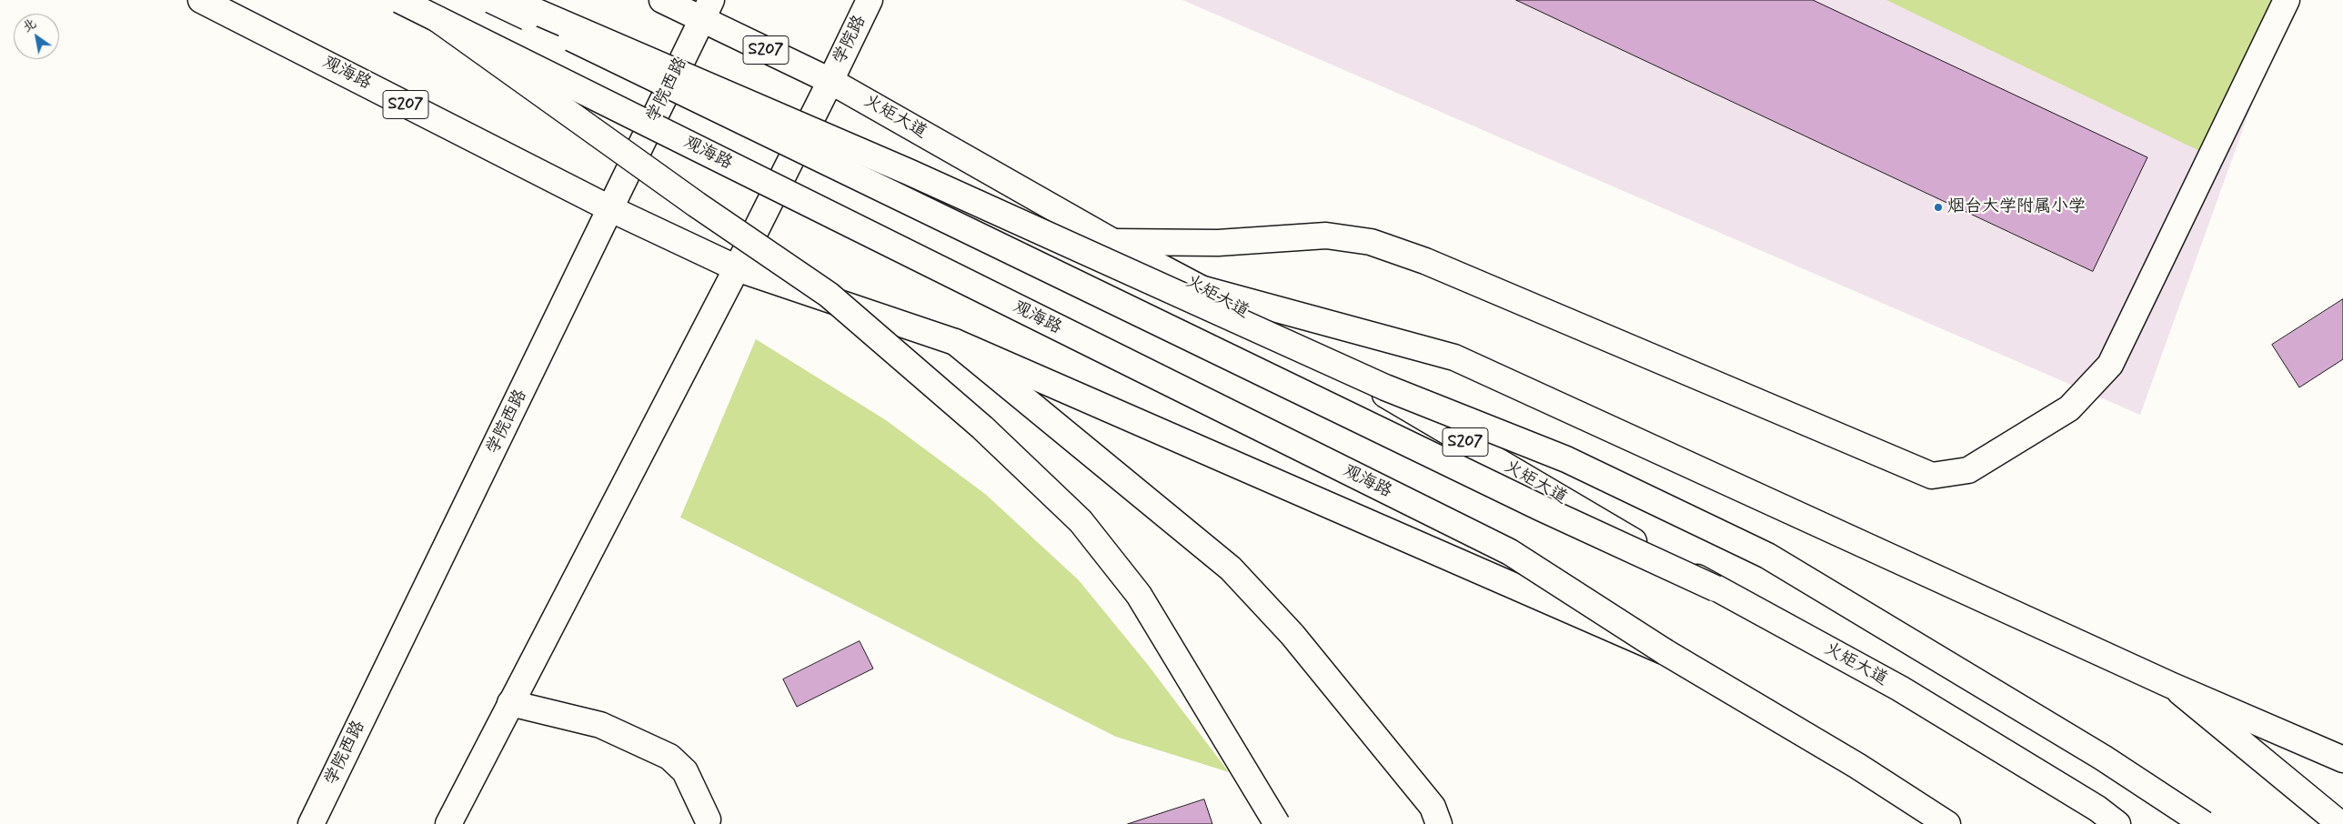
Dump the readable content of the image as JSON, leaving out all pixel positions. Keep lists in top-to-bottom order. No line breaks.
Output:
{"streets":{"main road":["学院路","S207","观海路","学院西路","火矩大道"]},"crossings":[["学院路","S207"],["学院路","火矩大道"],["S207","观海路"],["S207","学院西路"],["S207","火矩大道"],["观海路","学院西路"]],"places":["烟台大学附属小学"],"north":"top left"}
